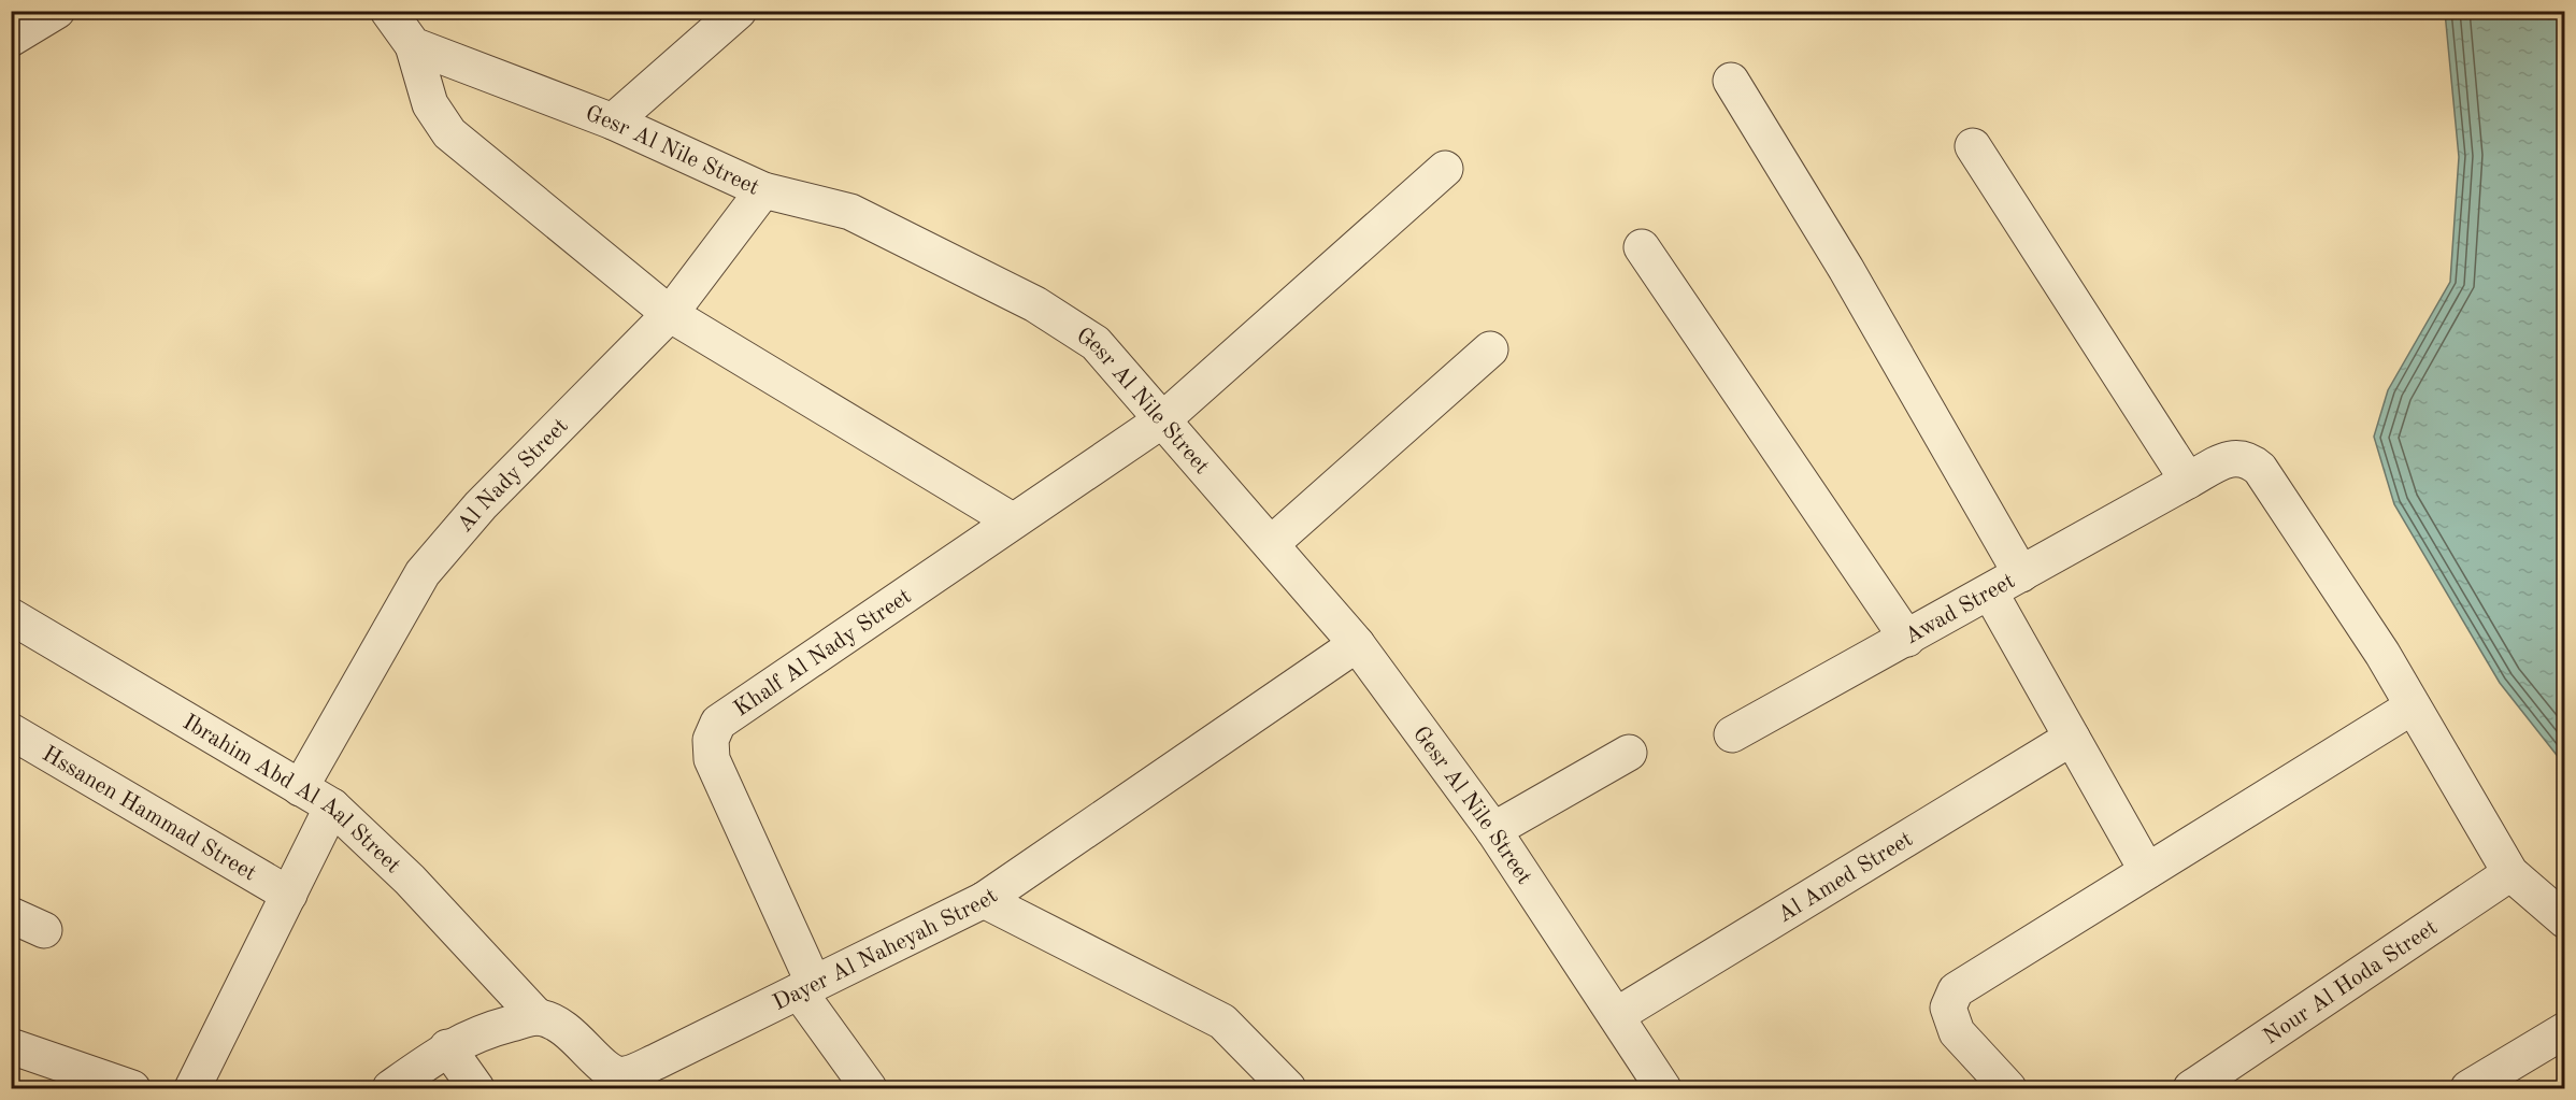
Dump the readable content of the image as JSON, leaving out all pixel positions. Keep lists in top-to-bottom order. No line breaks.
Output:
{"streets":{"street":["Gesr Al Nile Street","Al Nady Street","Awad Street","Khalf Al Nady Street","Ibrahim Abd Al Aal Street","Hssanen Hammad Street","Al Amed Street","Dayer Al Naheyah Street","Nour Al Hoda Street"]},"crossings":[["Gesr Al Nile Street","Al Nady Street"],["Gesr Al Nile Street","Khalf Al Nady Street"],["Gesr Al Nile Street","Al Amed Street"],["Gesr Al Nile Street","Dayer Al Naheyah Street"],["Al Nady Street","Ibrahim Abd Al Aal Street"],["Awad Street","Nour Al Hoda Street"],["Khalf Al Nady Street","Dayer Al Naheyah Street"],["Ibrahim Abd Al Aal Street","Dayer Al Naheyah Street"]]}
